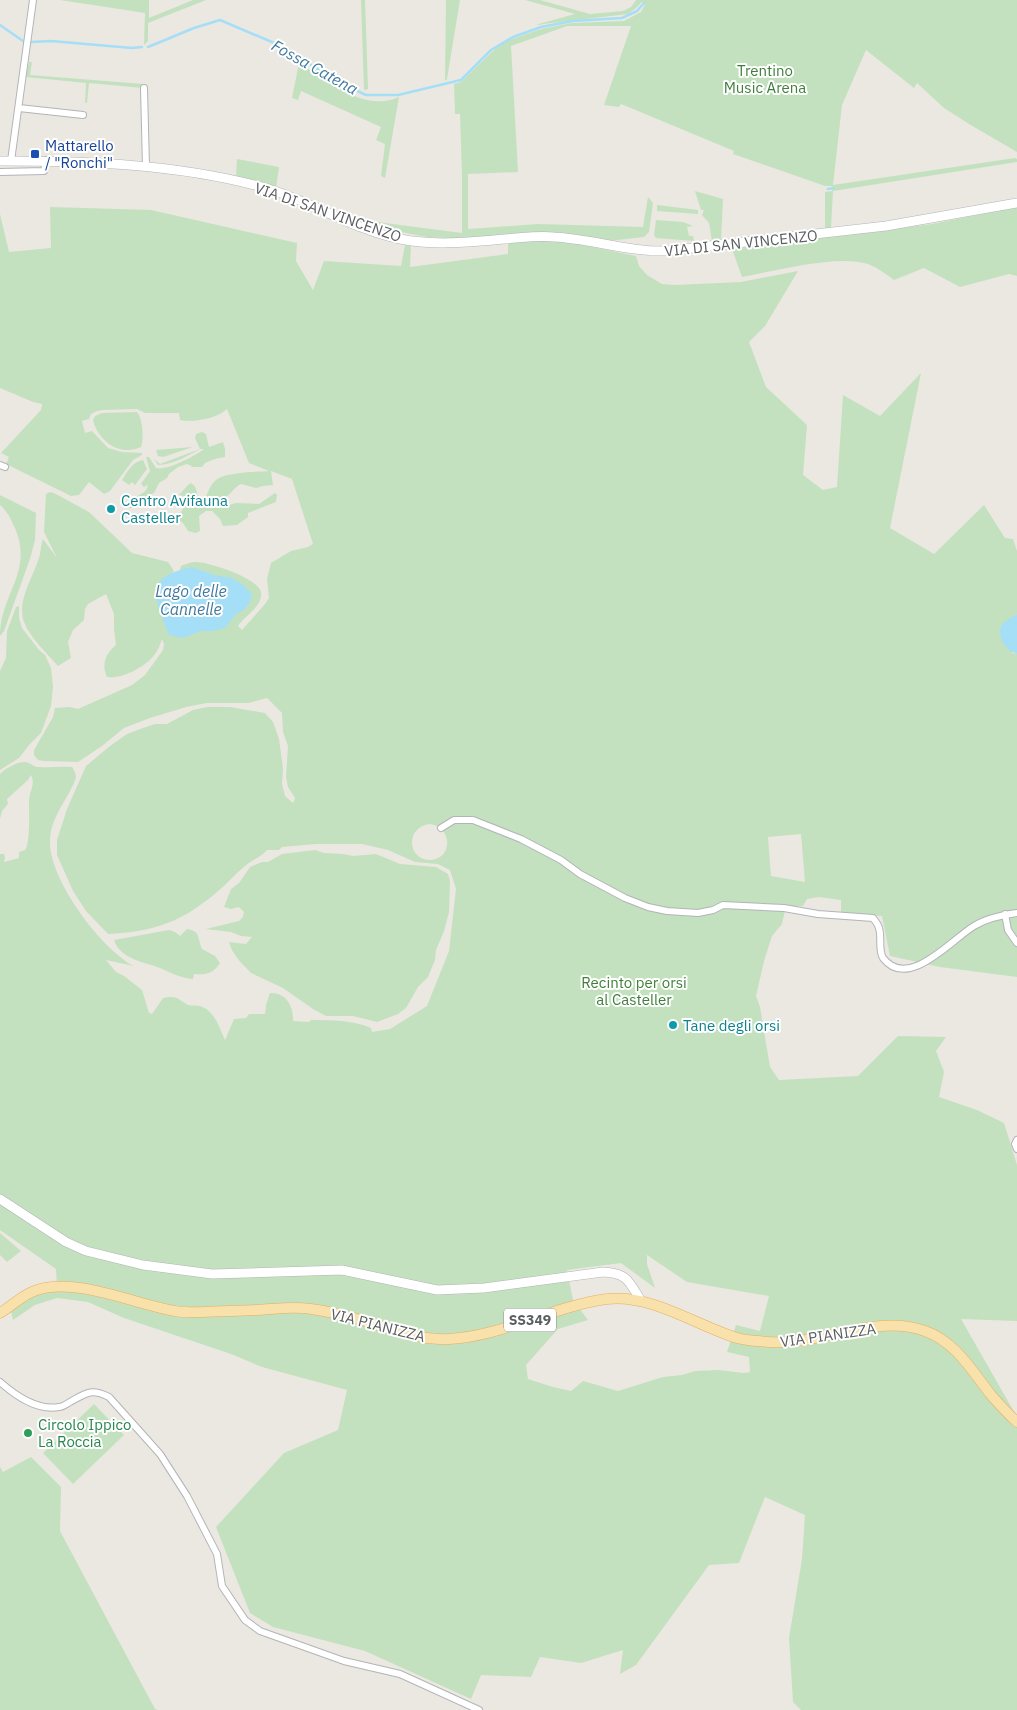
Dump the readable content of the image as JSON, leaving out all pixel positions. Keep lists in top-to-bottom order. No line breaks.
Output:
{"streets":{"main road":["VIA DI SAN VINCENZO","SS349","VIA PIANIZZA"]},"water":["Fossa Catena","Lago delle Cannelle"],"parks":["Trentino Music Arena","Recinto per orsi al Casteller"],"places":{"transit":["Mattarello / \"Ronchi\""],"other":["Centro Avifauna Casteller","Tane degli orsi","Circolo Ippico La Roccia"]}}
